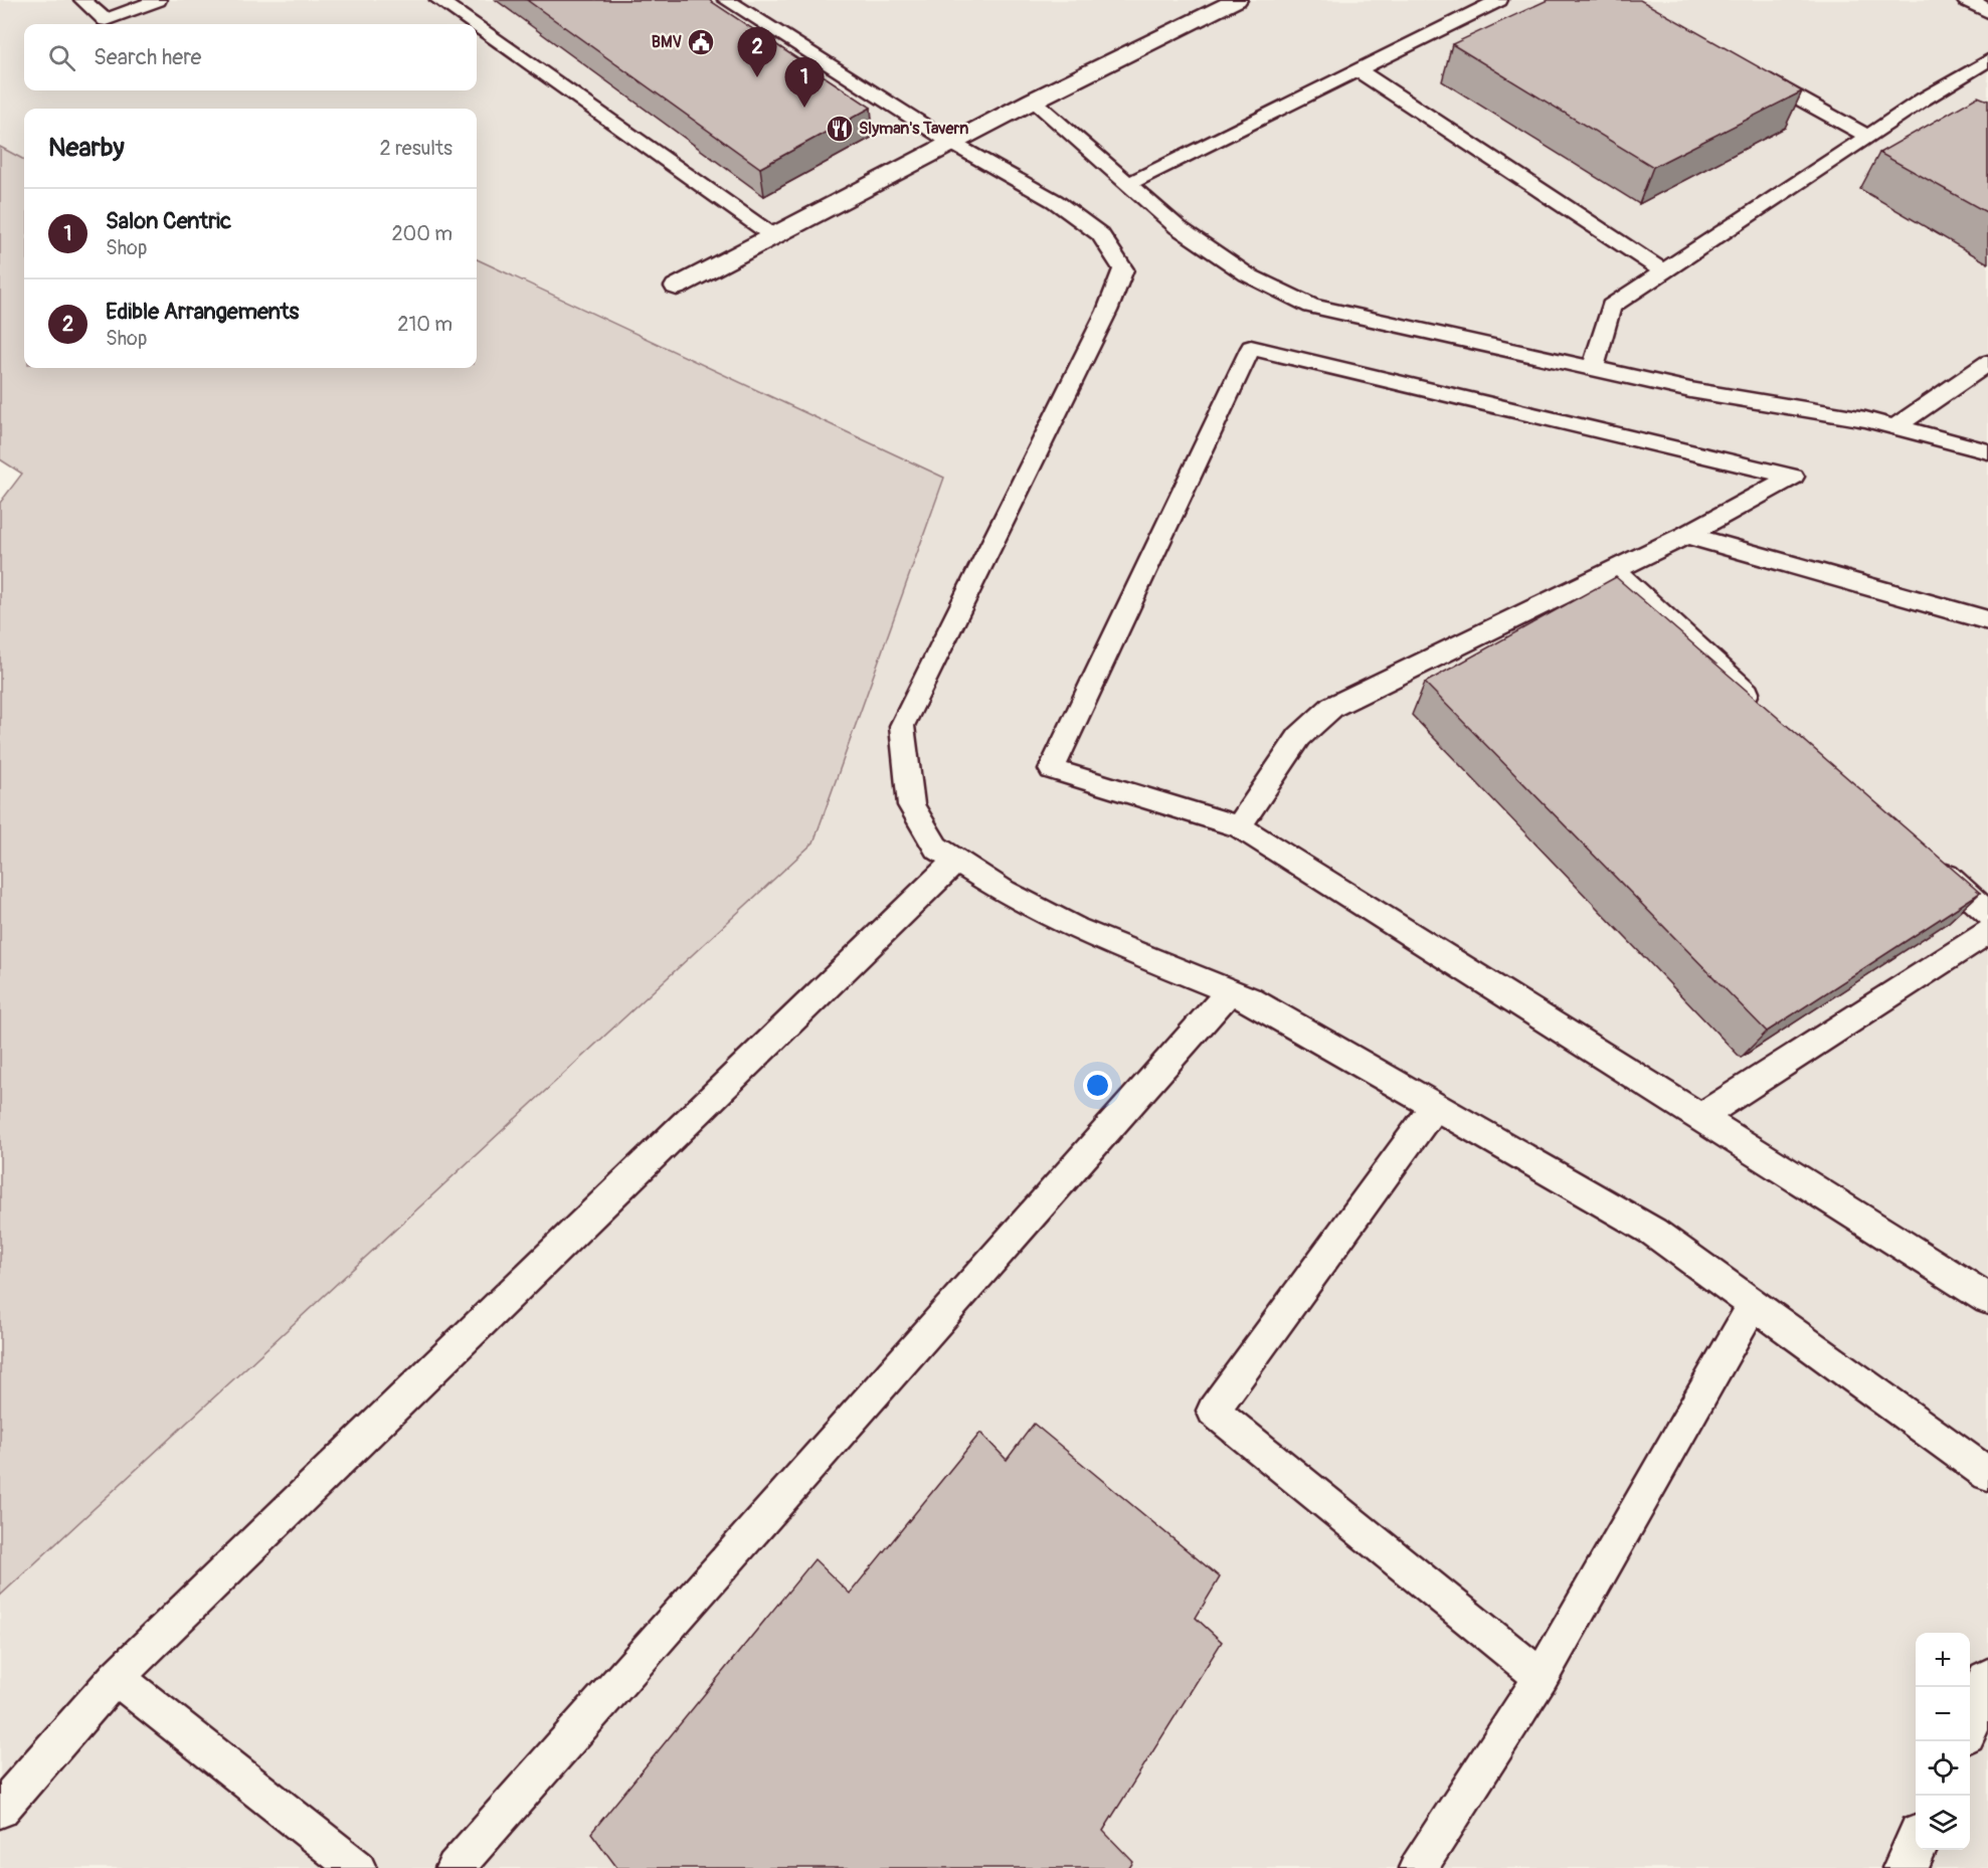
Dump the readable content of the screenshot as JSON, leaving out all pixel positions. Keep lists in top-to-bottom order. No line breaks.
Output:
{"places":{"public building":["BMV"],"restaurant":["Slyman's Tavern"]},"page":{"search":"Search here","pins":["2","1"],"heading":["Nearby","2 results"],"list":[{"mark":"1","name":"Salon Centric","note":"Shop","value":"200 m"},{"mark":"2","name":"Edible Arrangements","note":"Shop","value":"210 m"}],"map_buttons":["+","−"]}}
